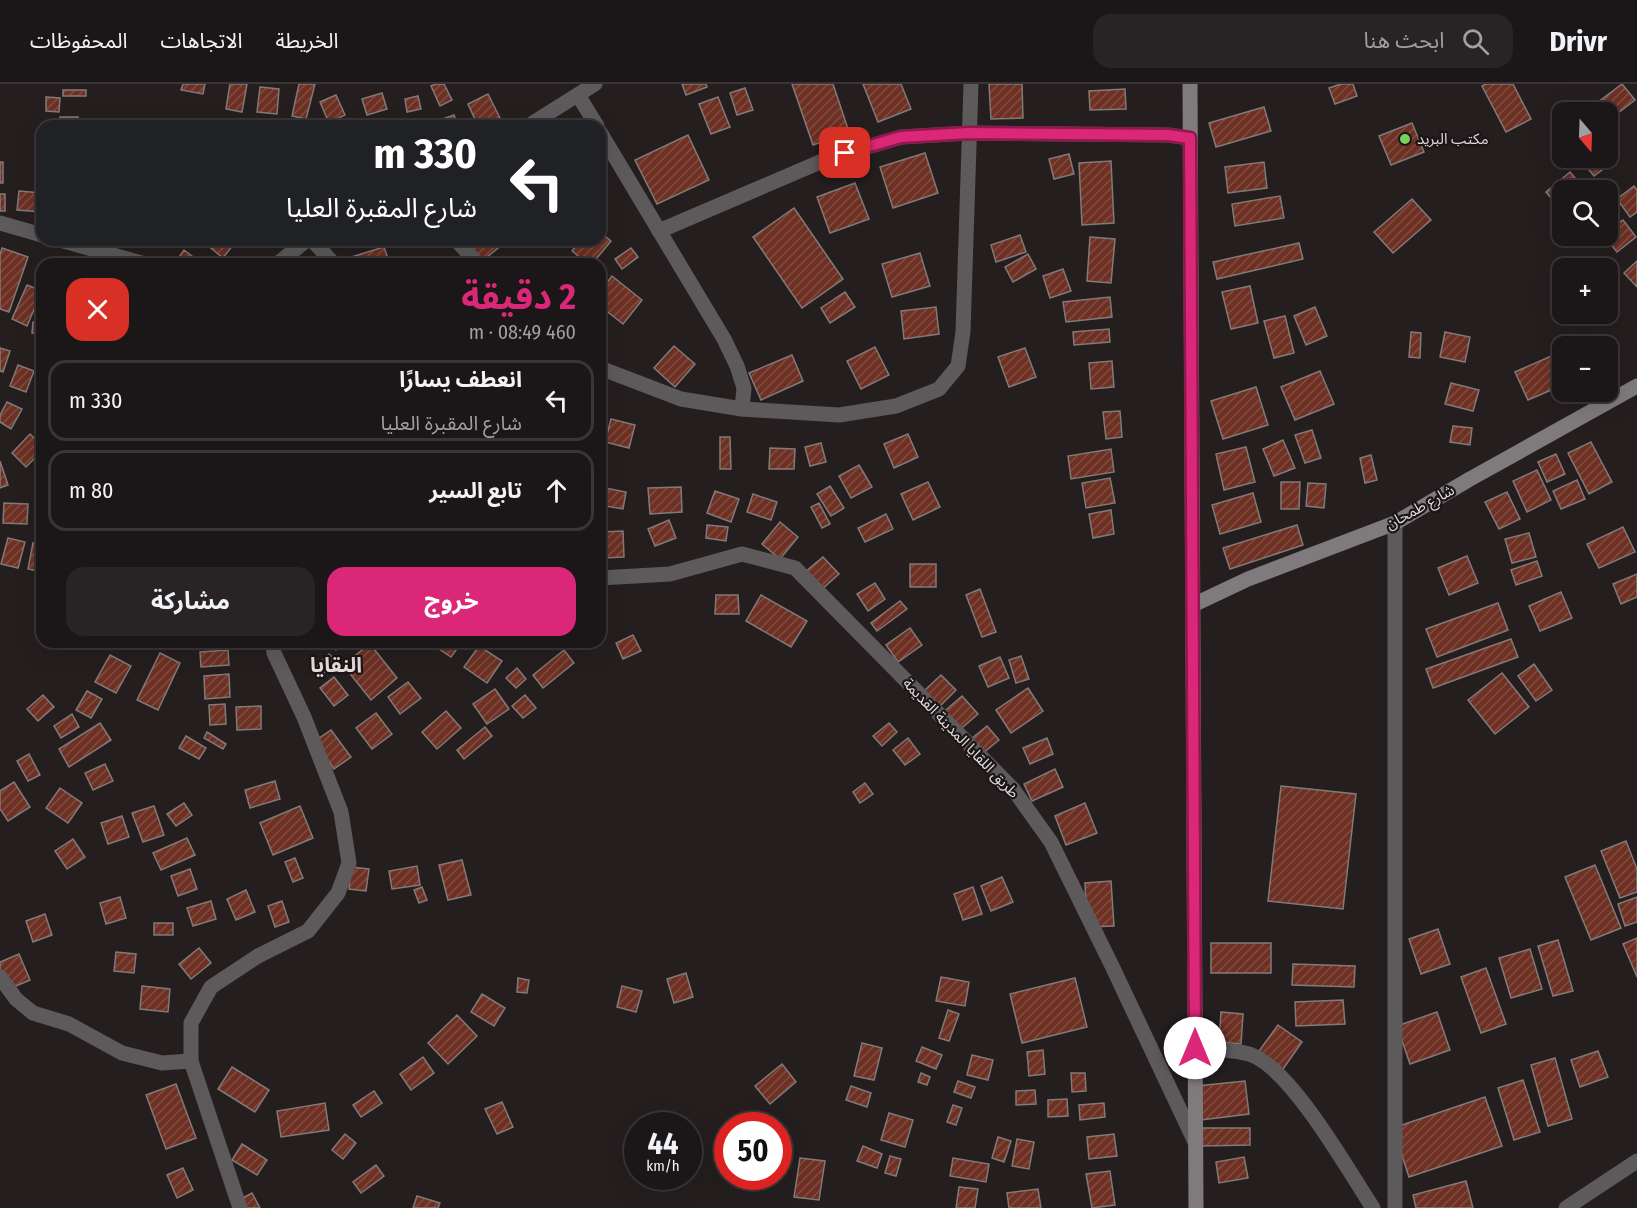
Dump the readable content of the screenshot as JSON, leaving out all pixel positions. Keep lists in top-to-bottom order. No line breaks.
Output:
{"streets":{"main road":["شارع طمحان"],"street":["طريق اللقايا المدينة القديمة"]},"districts":["النقايا"],"places":["مكتب البريد"],"north":"bottom","page":{"header":"Drivr","search":"ابحث هنا","nav":["الخريطة","الاتجاهات","المحفوظات"],"map_buttons":["+","−"],"turn":["330 m","شارع المقبرة العليا"],"heading":["2 دقيقة","460 m · 08:49"],"list":[{"name":"انعطف يسارًا","note":"شارع المقبرة العليا","value":"330 m"},{"name":"تابع السير","value":"80 m"}],"buttons":["خروج","مشاركة"],"speed":"44 km/h","limit":"50"}}
